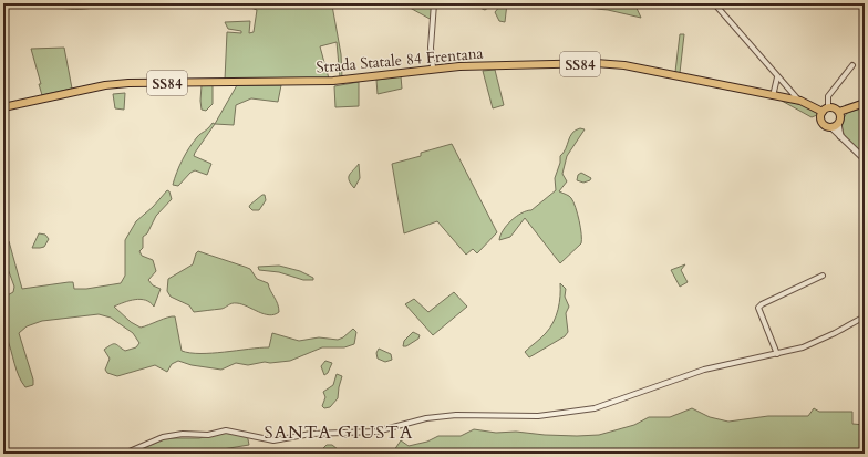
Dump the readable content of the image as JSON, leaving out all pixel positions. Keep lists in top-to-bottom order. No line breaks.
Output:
{"streets":{"main road":["Strada Statale 84 Frentana","SS84"]},"districts":["SANTA GIUSTA"]}
